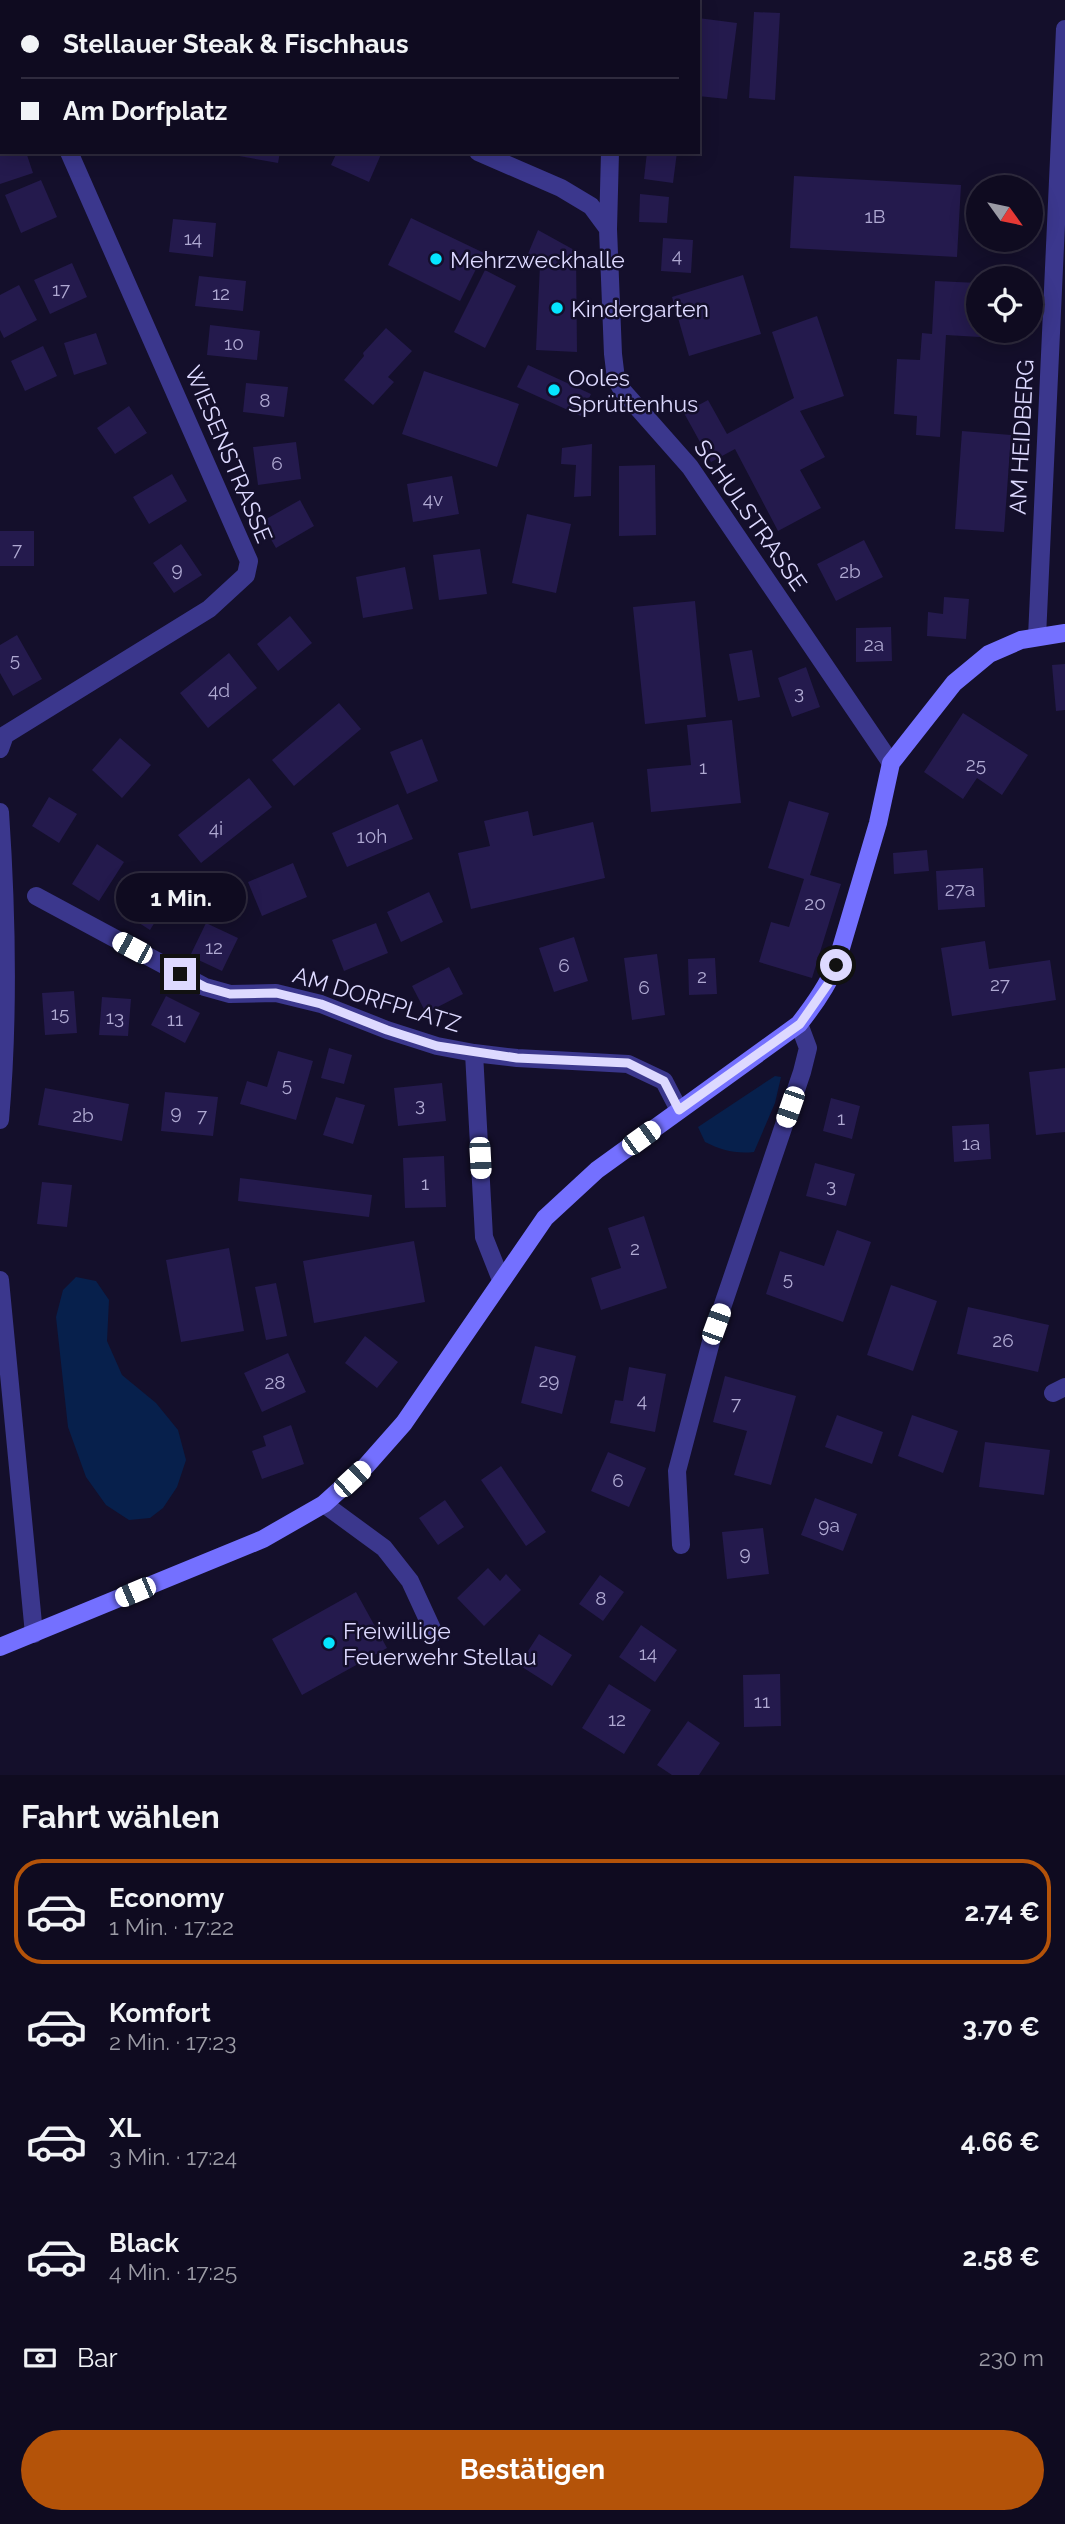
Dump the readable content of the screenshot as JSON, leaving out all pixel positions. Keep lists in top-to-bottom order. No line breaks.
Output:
{"streets":{"street":["AM HEIDBERG","WIESENSTRASSE","SCHULSTRASSE","AM DORFPLATZ"]},"places":["Mehrzweckhalle","Kindergarten","Ooles Sprüttenhus","Freiwillige Feuerwehr Stellau"],"house_numbers":["1B","14","4","17","12","10","8","6","4v","7","9","2b","2a","5","4d","3","25","1","4i","10h","27a","20","12","6","2","27","6","15","13","11","5","3","9","2b","7","1","1a","1","3","2","5","26","29","28","4","7","6","9a","9","8","14","11","12"],"north":"bottom right","page":{"banner":["Stellauer Steak & Fischhaus","Am Dorfplatz"],"bubble":"1 Min.","heading":"Fahrt wählen","list":[{"name":"Economy","note":"1 Min. · 17:22","value":"2.74 €"},{"name":"Komfort","note":"2 Min. · 17:23","value":"3.70 €"},{"name":"XL","note":"3 Min. · 17:24","value":"4.66 €"},{"name":"Black","note":"4 Min. · 17:25","value":"2.58 €"}],"pay":["Bar","230 m"],"buttons":"Bestätigen"}}
